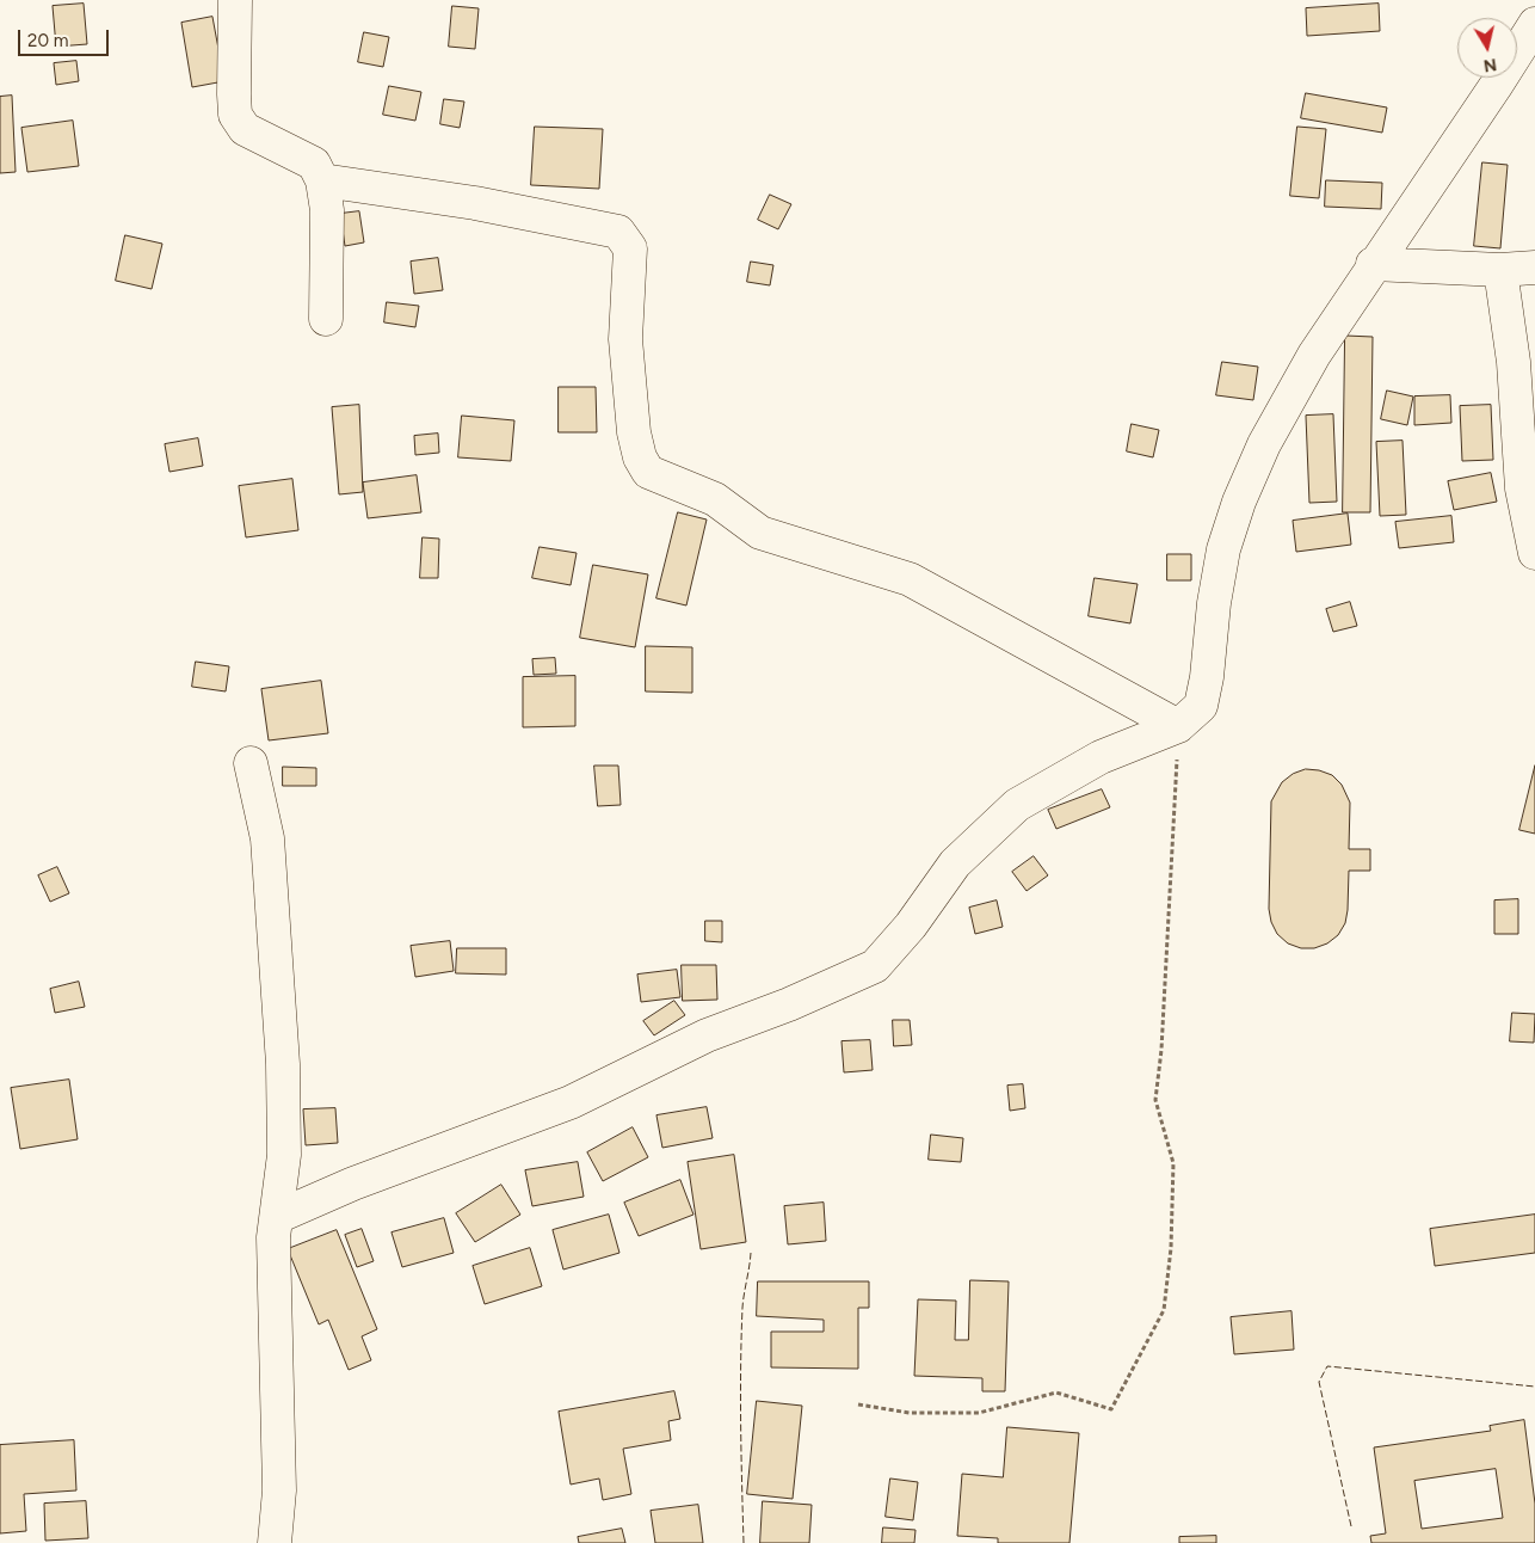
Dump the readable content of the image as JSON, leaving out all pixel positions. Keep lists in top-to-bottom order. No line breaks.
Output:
{"scale_bar":"20 m","north":"bottom"}
